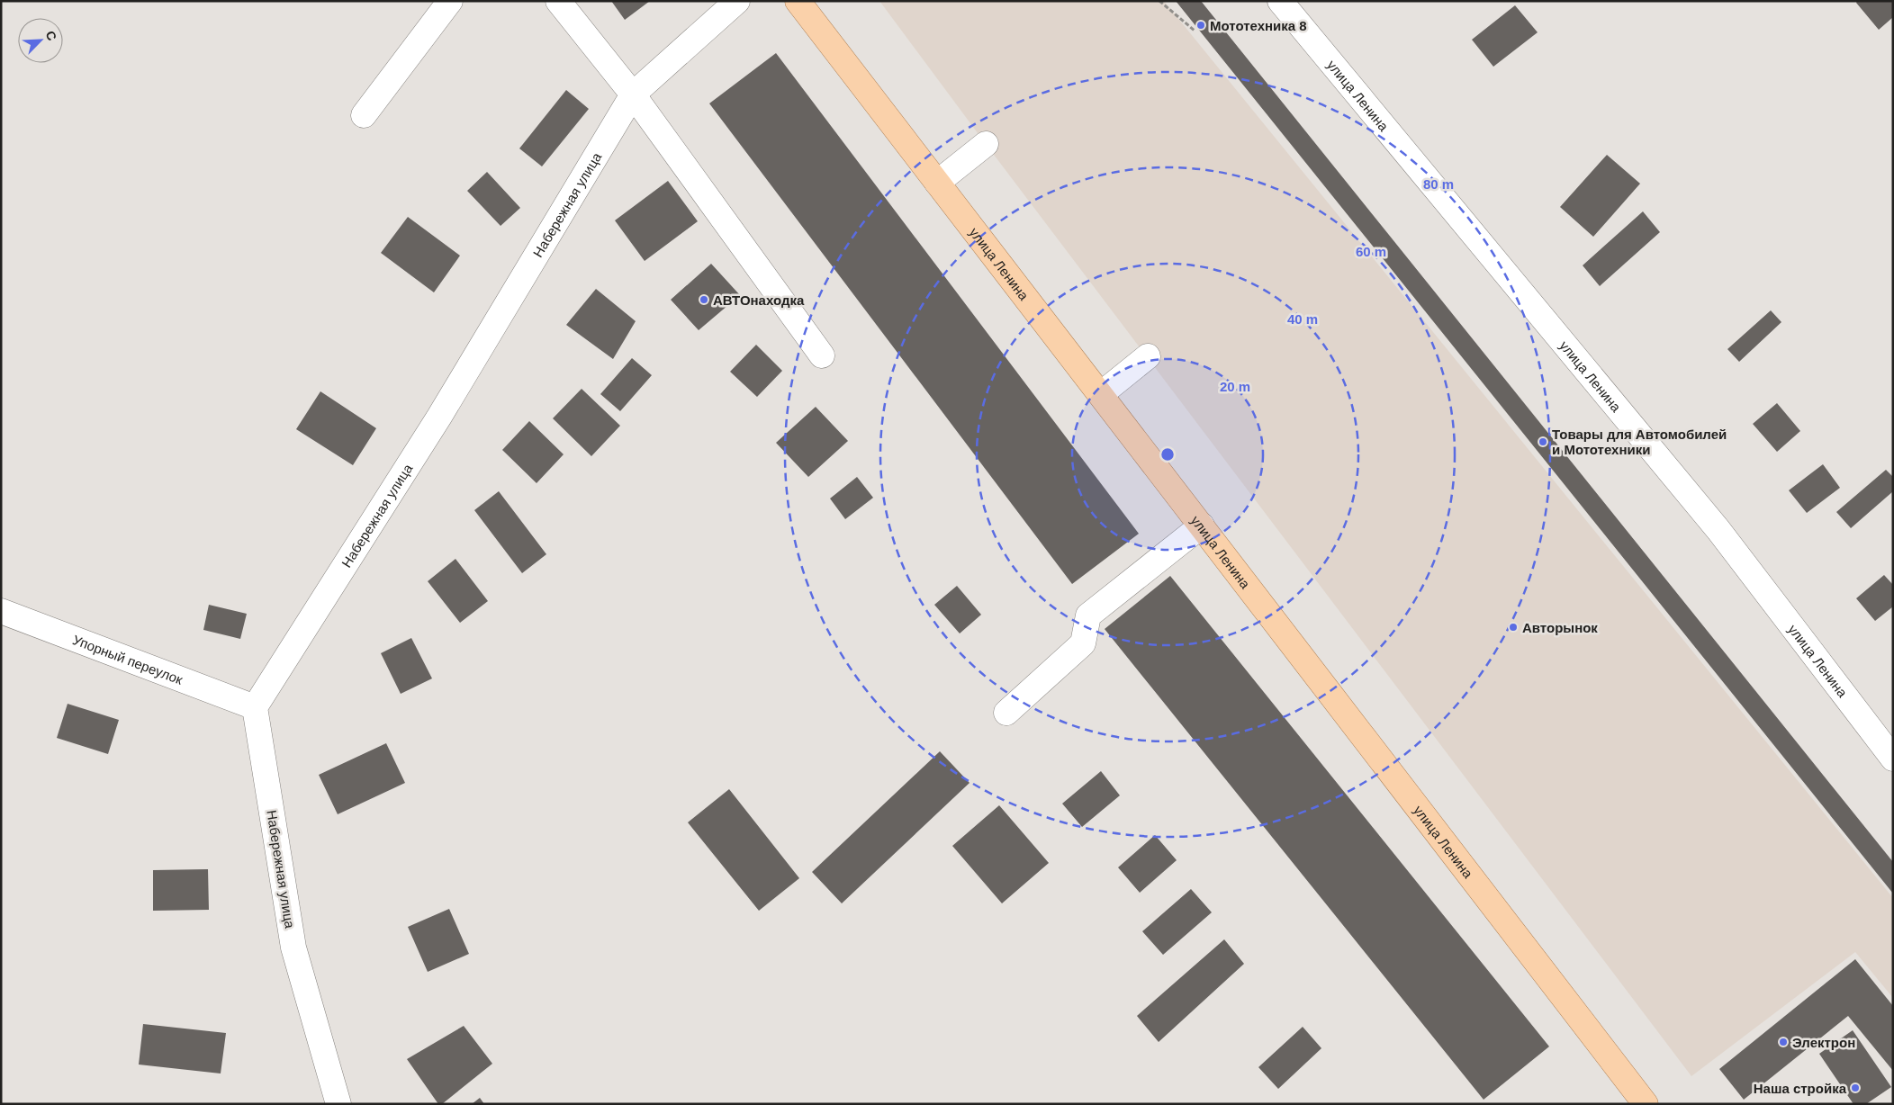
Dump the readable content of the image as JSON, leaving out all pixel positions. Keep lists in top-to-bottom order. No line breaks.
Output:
{"streets":{"main road":["улица Ленина"],"street":["Набережная улица","Упорный переулок"]},"crossings":[["Набережная улица","Упорный переулок"]],"places":["Мототехника 8","АВТОнаходка","Товары для Автомобилей и Мототехники","Авторынок","Электрон","Наша стройка"],"north":"top right","rings":["80 m","60 m","40 m","20 m"]}
